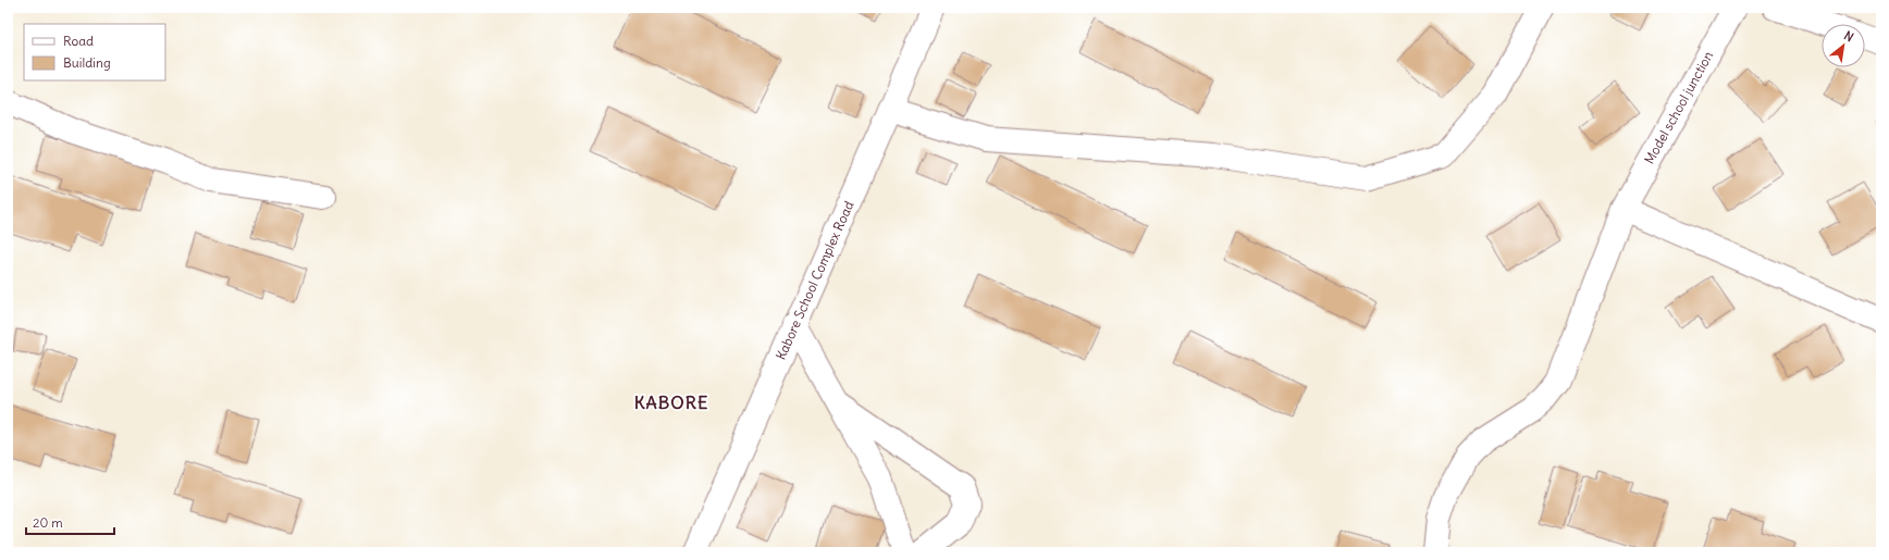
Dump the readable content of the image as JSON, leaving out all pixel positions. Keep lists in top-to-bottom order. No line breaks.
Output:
{"streets":{"street":["Model school junction","Kabore School Complex Road"]},"districts":["KABORE"],"legend":["Road","Building"],"scale_bar":"20 m","north":"top right"}
